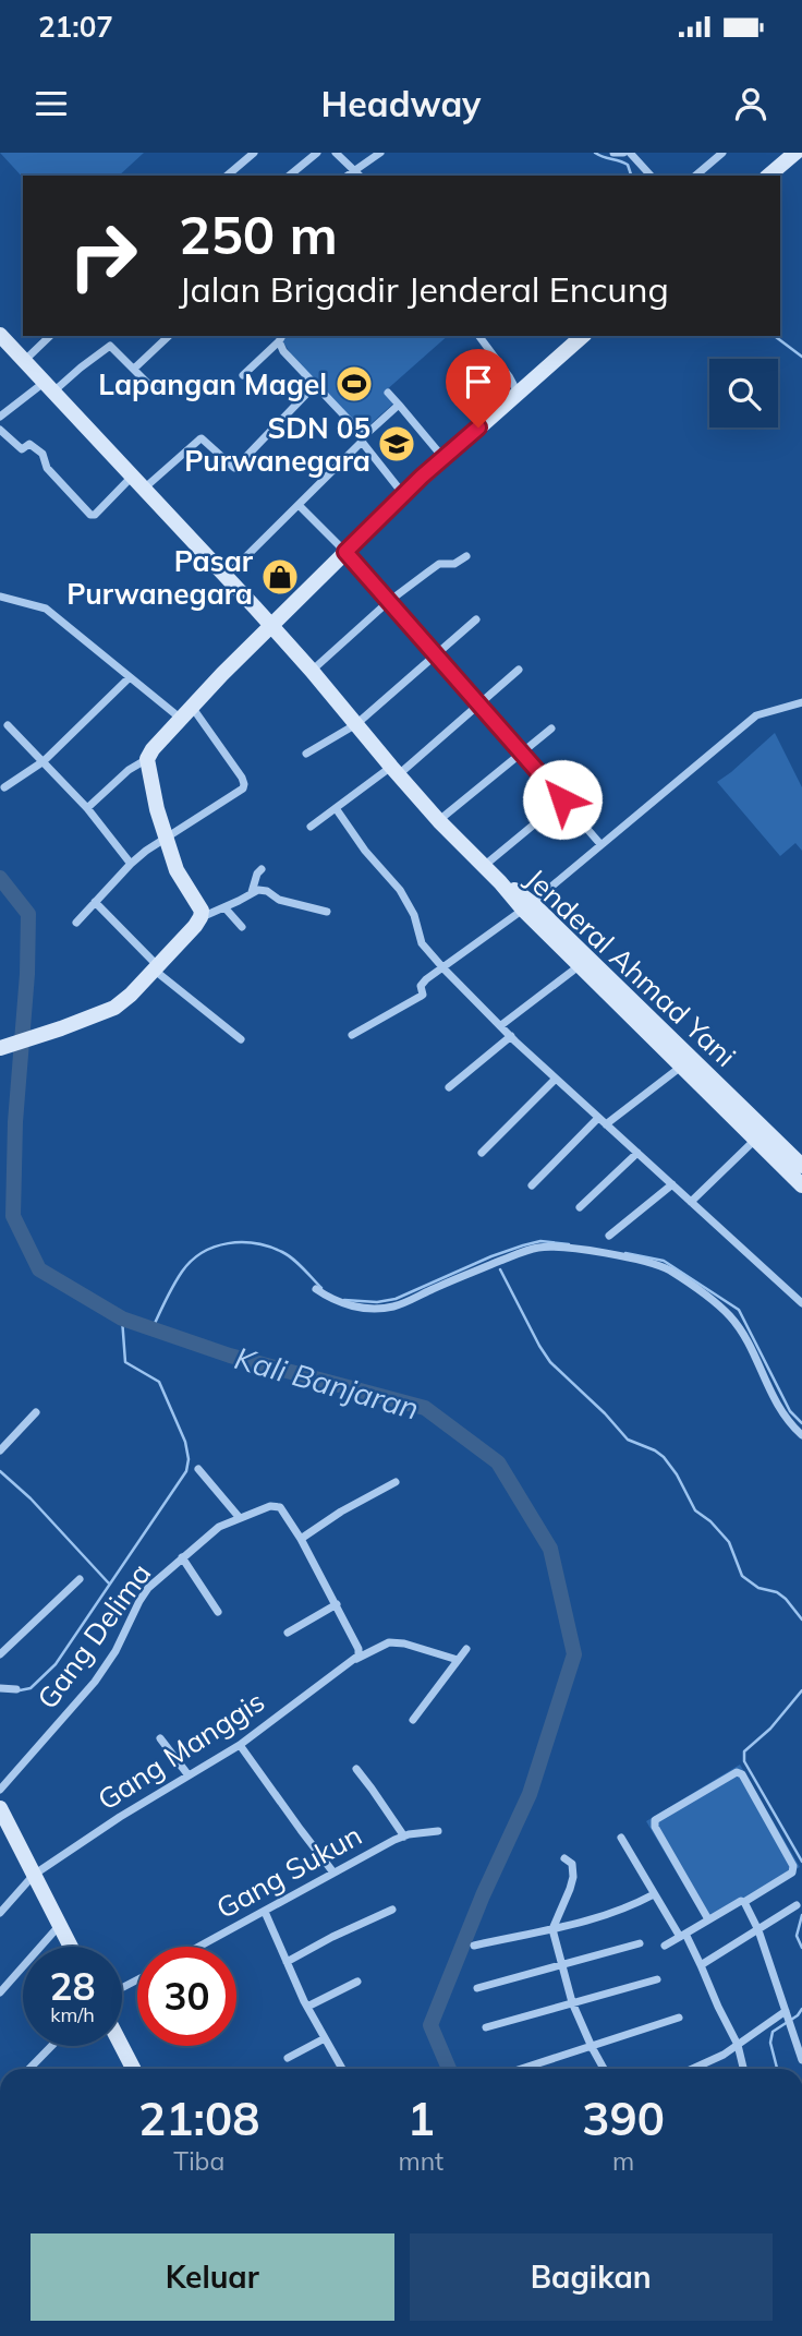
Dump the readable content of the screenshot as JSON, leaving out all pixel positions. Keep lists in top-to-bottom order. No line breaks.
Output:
{"streets":{"street":["Jenderal Ahmad Yani","Gang Delima","Gang Manggis","Gang Sukun"]},"crossings":[["Gang Delima","Gang Manggis"]],"water":["Kali Banjaran"],"places":{"sports":["Lapangan Magel"],"school or university":["SDN 05 Purwanegara"],"shop":["Pasar Purwanegara"]},"page":{"status":"21:07","header":"Headway","turn":["250 m","Jalan Brigadir Jenderal Encung"],"speed":"28 km/h","limit":"30","eta":["21:08","Tiba","1","mnt","390","m"],"buttons":["Keluar","Bagikan"]}}
